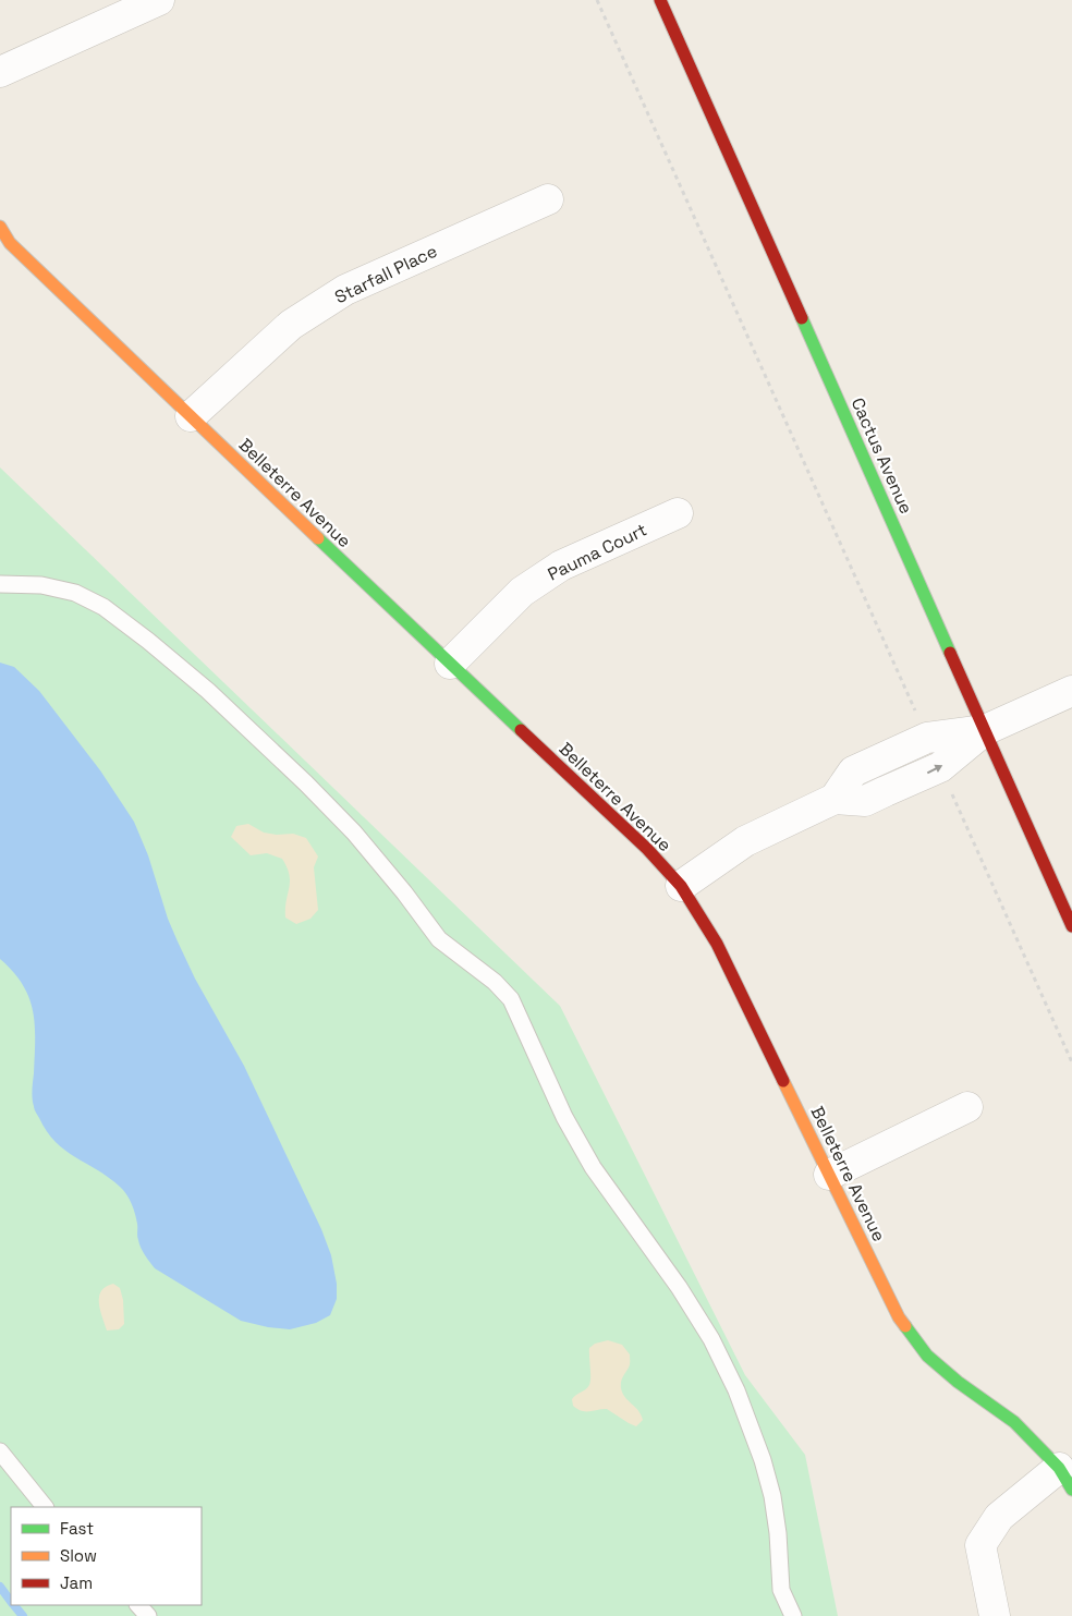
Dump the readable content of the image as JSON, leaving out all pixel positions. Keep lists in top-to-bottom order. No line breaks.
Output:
{"streets":{"street":["Starfall Place","Cactus Avenue","Belleterre Avenue","Pauma Court"]},"crossings":[["Starfall Place","Belleterre Avenue"],["Belleterre Avenue","Pauma Court"]],"legend":["Fast","Slow","Jam"]}
